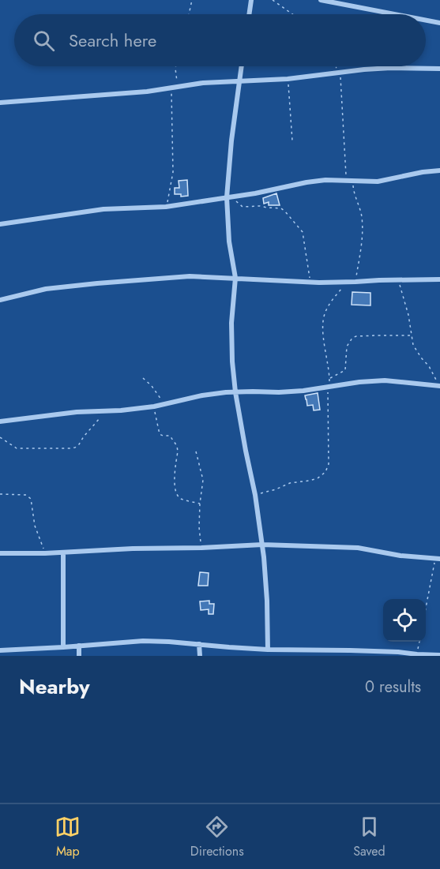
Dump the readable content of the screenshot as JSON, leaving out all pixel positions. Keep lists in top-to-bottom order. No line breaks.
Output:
{"page":{"search":"Search here","heading":["Nearby","0 results"],"nav":["Map","Directions","Saved"]}}
